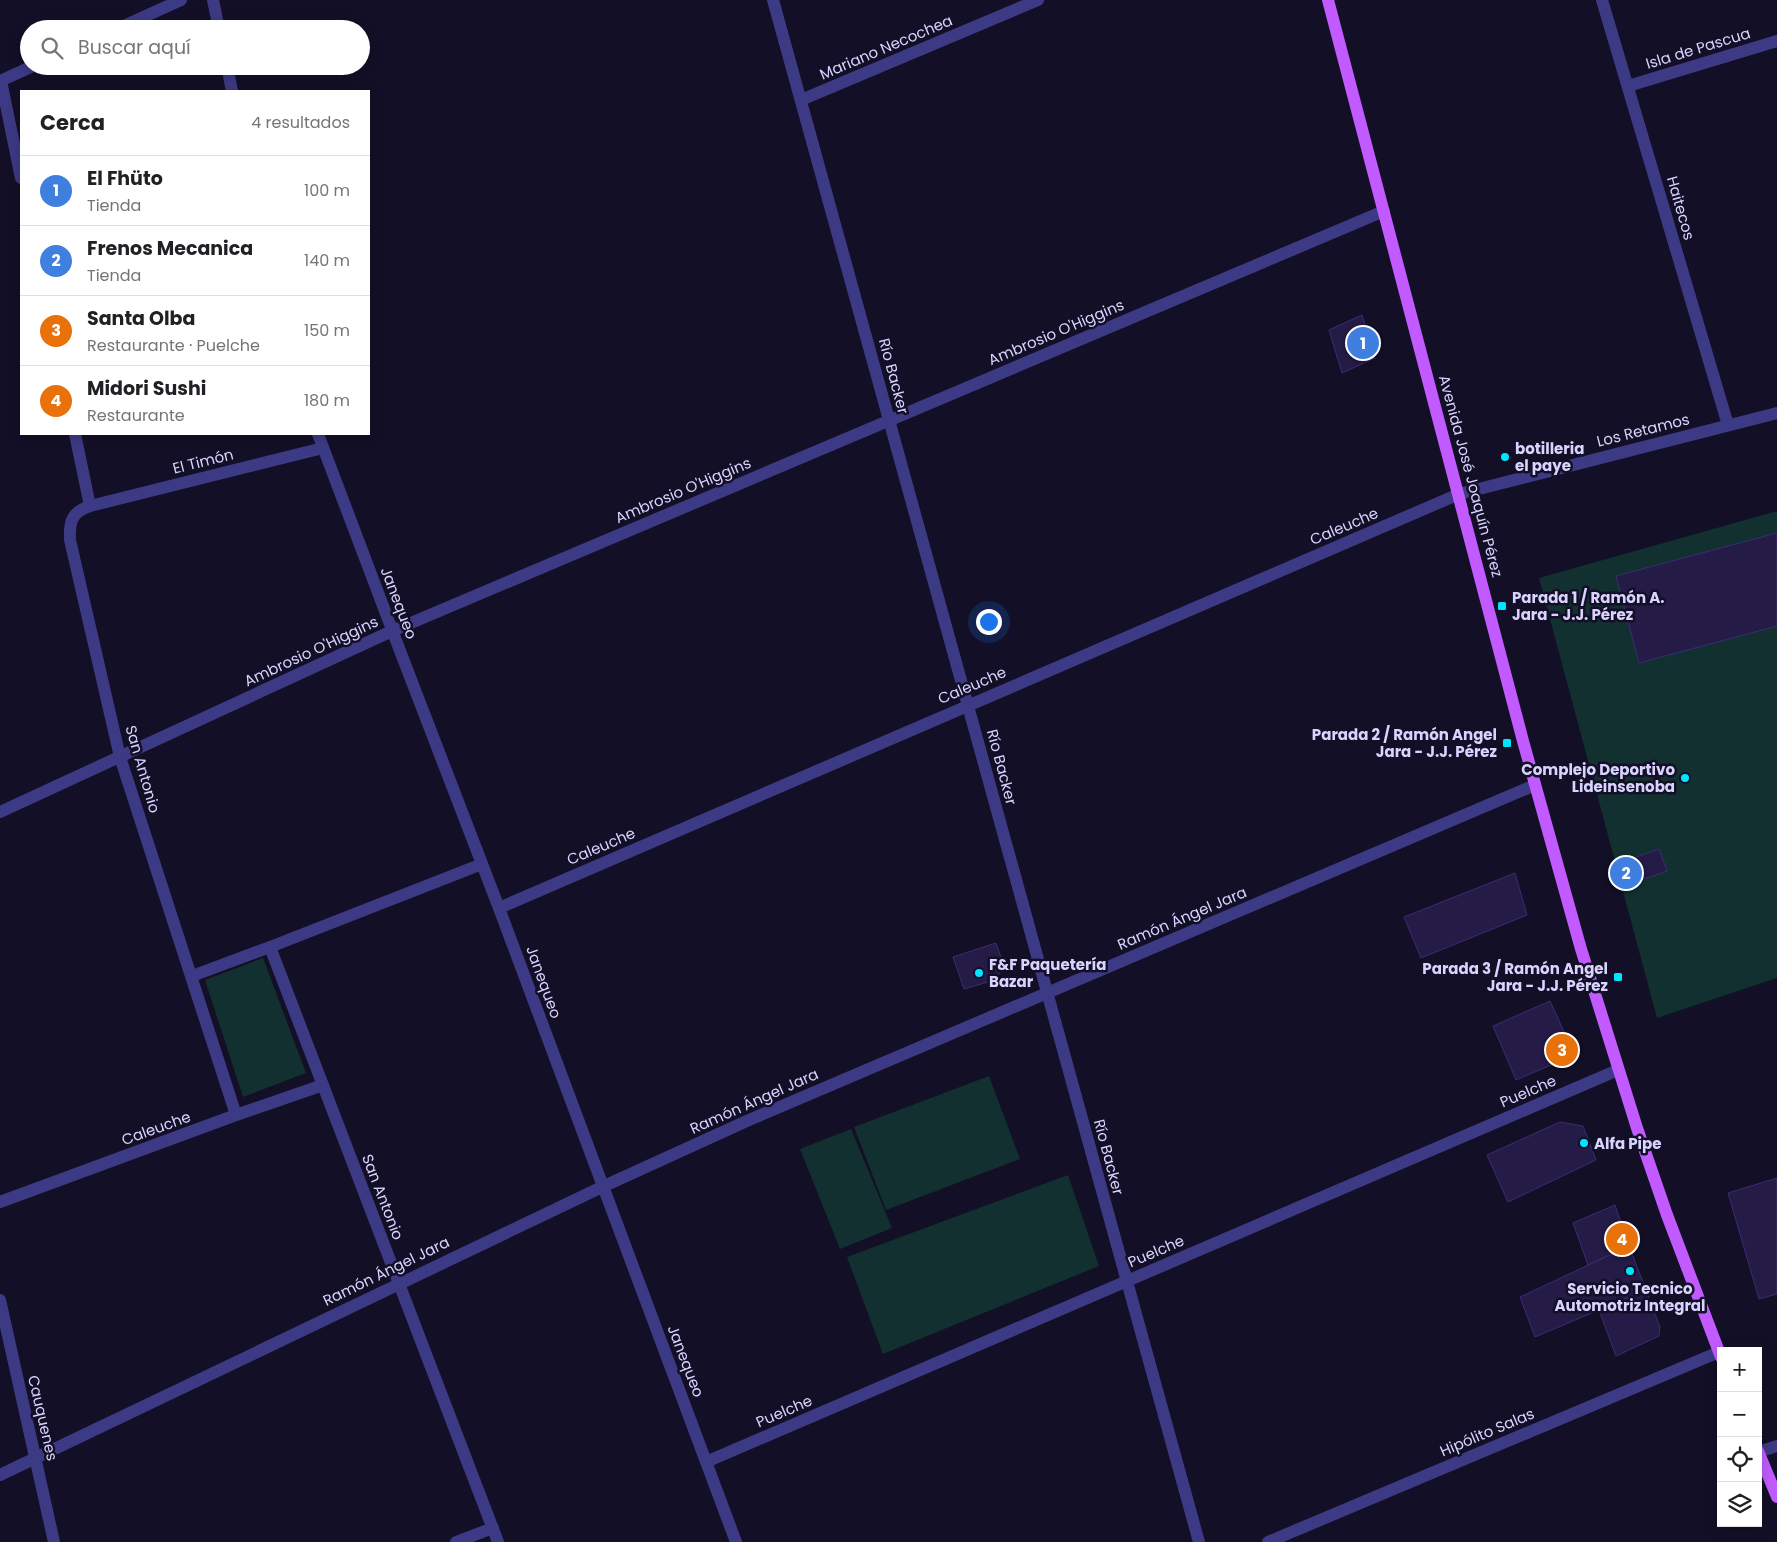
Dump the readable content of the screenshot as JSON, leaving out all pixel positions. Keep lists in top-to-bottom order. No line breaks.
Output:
{"streets":{"main road":["Avenida José Joaquín Pérez"],"street":["Mariano Necochea","Isla de Pascua","Haitecos","Ambrosio O'Higgins","Río Backer","Los Retamos","El Timón","Caleuche","Janequeo","San Antonio","Ramón Ángel Jara","Puelche","Cauquenes","Hipólito Salas"]},"crossings":[["Mariano Necochea","Río Backer"],["Isla de Pascua","Haitecos"],["Haitecos","Los Retamos"],["Ambrosio O'Higgins","Río Backer"],["Ambrosio O'Higgins","Avenida José Joaquín Pérez"],["Ambrosio O'Higgins","Janequeo"],["Ambrosio O'Higgins","San Antonio"],["Río Backer","Caleuche"],["Río Backer","Ramón Ángel Jara"],["Río Backer","Puelche"],["Los Retamos","Avenida José Joaquín Pérez"],["Los Retamos","Caleuche"],["El Timón","Janequeo"],["El Timón","San Antonio"],["Avenida José Joaquín Pérez","Caleuche"],["Avenida José Joaquín Pérez","Ramón Ángel Jara"],["Avenida José Joaquín Pérez","Puelche"],["Caleuche","Janequeo"],["Caleuche","San Antonio"],["Janequeo","Ramón Ángel Jara"],["Janequeo","Puelche"],["San Antonio","Ramón Ángel Jara"],["Ramón Ángel Jara","Cauquenes"]],"places":{"other":["botilleria el paye","Complejo Deportivo Lideinsenoba","F&F Paquetería Bazar","Alfa Pipe","Servicio Tecnico Automotriz Integral"],"transit":["Parada 1 / Ramón A. Jara - J.J. Pérez","Parada 2 / Ramón Angel Jara - J.J. Pérez","Parada 3 / Ramón Angel Jara - J.J. Pérez"]},"page":{"search":"Buscar aquí","heading":["Cerca","4 resultados"],"list":[{"mark":"1","name":"El Fhüto","note":"Tienda","value":"100 m"},{"mark":"2","name":"Frenos Mecanica","note":"Tienda","value":"140 m"},{"mark":"3","name":"Santa Olba","note":"Restaurante · Puelche","value":"150 m"},{"mark":"4","name":"Midori Sushi","note":"Restaurante","value":"180 m"}],"pins":["1","2","3","4"],"map_buttons":["+","−"]}}
